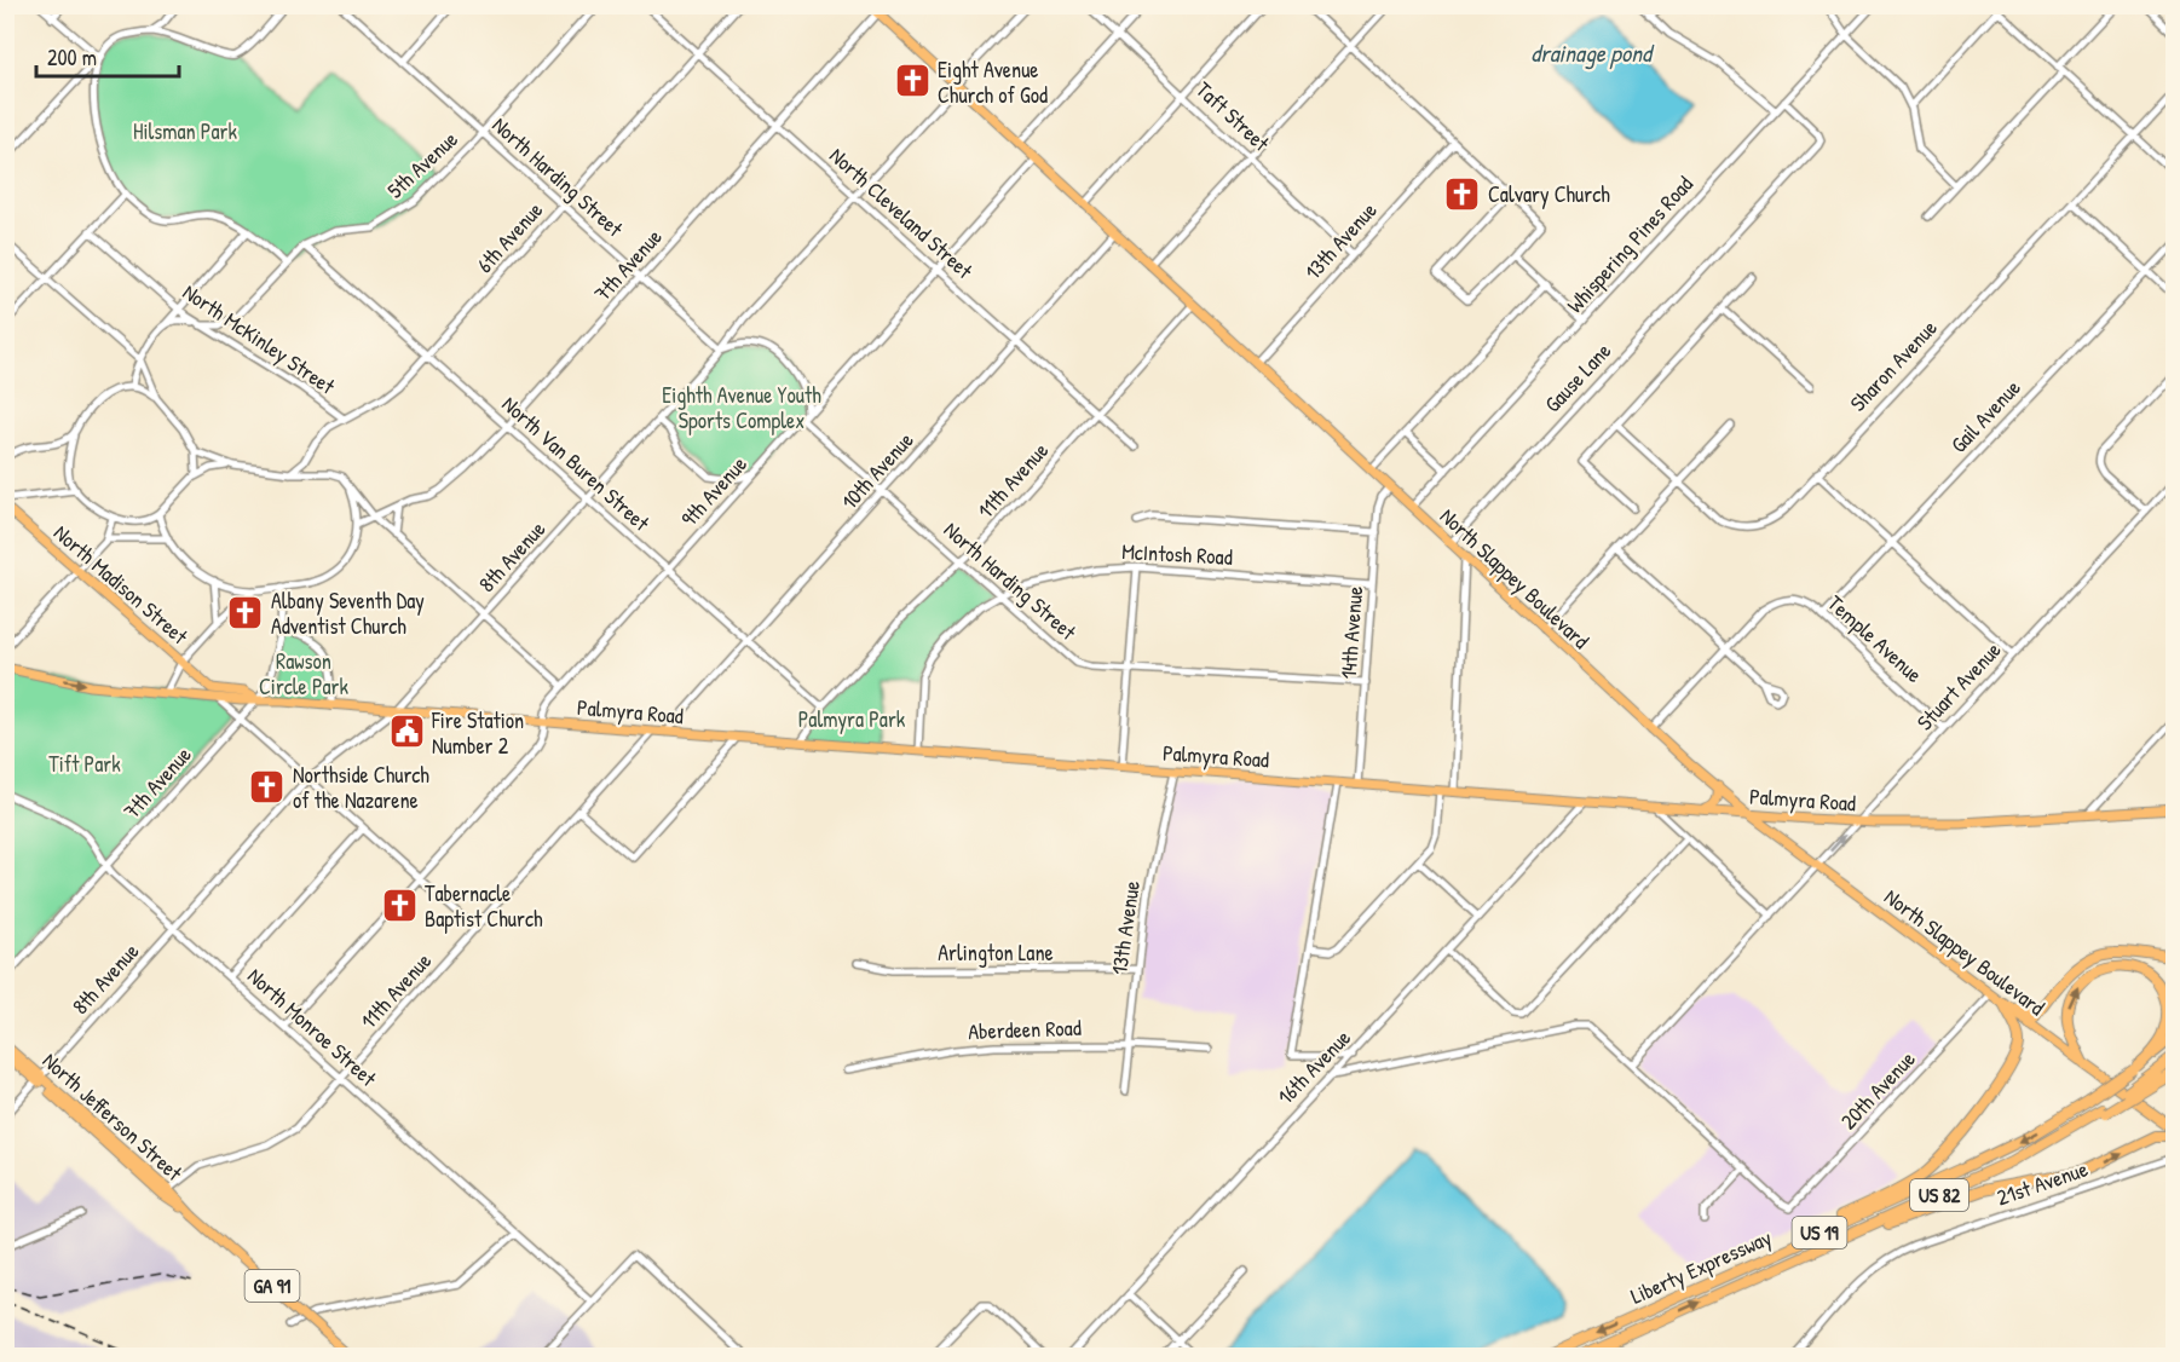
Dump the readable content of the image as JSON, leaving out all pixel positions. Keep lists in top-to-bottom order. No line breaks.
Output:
{"streets":{"highway":["North Slappey Boulevard","US 82","US 19","Liberty Expressway"],"main road":["North Madison Street","Palmyra Road","North Jefferson Street","GA 91"],"street":["Taft Street","5th Avenue","North Harding Street","North Cleveland Street","6th Avenue","13th Avenue","Whispering Pines Road","7th Avenue","North McKinley Street","Sharon Avenue","Gause Lane","Gail Avenue","North Van Buren Street","10th Avenue","11th Avenue","9th Avenue","McIntosh Road","8th Avenue","14th Avenue","Temple Avenue","Stuart Avenue","Arlington Lane","North Monroe Street","Aberdeen Road","16th Avenue","20th Avenue","21st Avenue"]},"crossings":[["Taft Street","13th Avenue"],["5th Avenue","North Harding Street"],["5th Avenue","North Van Buren Street"],["North Harding Street","6th Avenue"],["North Harding Street","7th Avenue"],["North Harding Street","10th Avenue"],["North Harding Street","11th Avenue"],["North Harding Street","9th Avenue"],["North Harding Street","McIntosh Road"],["North Harding Street","8th Avenue"],["North Harding Street","14th Avenue"],["North Cleveland Street","6th Avenue"],["North Cleveland Street","7th Avenue"],["North Cleveland Street","10th Avenue"],["North Cleveland Street","11th Avenue"],["North Cleveland Street","9th Avenue"],["North Cleveland Street","8th Avenue"],["6th Avenue","7th Avenue"],["6th Avenue","North McKinley Street"],["6th Avenue","North Van Buren Street"],["13th Avenue","North Slappey Boulevard"],["13th Avenue","Palmyra Road"],["13th Avenue","Arlington Lane"],["13th Avenue","Aberdeen Road"],["Whispering Pines Road","Gause Lane"],["Whispering Pines Road","North Slappey Boulevard"],["7th Avenue","North Van Buren Street"],["7th Avenue","North Slappey Boulevard"],["7th Avenue","North Madison Street"],["7th Avenue","Palmyra Road"],["7th Avenue","North Monroe Street"],["Gause Lane","North Slappey Boulevard"],["Gail Avenue","Temple Avenue"],["North Van Buren Street","10th Avenue"],["North Van Buren Street","11th Avenue"],["North Van Buren Street","9th Avenue"],["North Van Buren Street","8th Avenue"],["10th Avenue","North Slappey Boulevard"],["10th Avenue","Palmyra Road"],["11th Avenue","North Slappey Boulevard"],["11th Avenue","North Madison Street"],["11th Avenue","Palmyra Road"],["11th Avenue","North Monroe Street"],["11th Avenue","North Jefferson Street"],["9th Avenue","8th Avenue"],["9th Avenue","North Slappey Boulevard"],["9th Avenue","Palmyra Road"],["McIntosh Road","14th Avenue"],["McIntosh Road","Palmyra Road"],["8th Avenue","North Slappey Boulevard"],["8th Avenue","North Madison Street"],["8th Avenue","Palmyra Road"],["8th Avenue","North Monroe Street"],["8th Avenue","North Jefferson Street"],["North Slappey Boulevard","14th Avenue"],["North Slappey Boulevard","Temple Avenue"],["North Slappey Boulevard","Stuart Avenue"],["North Slappey Boulevard","Palmyra Road"],["North Slappey Boulevard","20th Avenue"],["North Slappey Boulevard","US 19"],["North Madison Street","Palmyra Road"],["14th Avenue","Palmyra Road"],["Temple Avenue","Stuart Avenue"],["Stuart Avenue","Palmyra Road"],["Palmyra Road","16th Avenue"],["US 19","Liberty Expressway"]],"water":["drainage pond"],"parks":["Hilsman Park","Eighth Avenue Youth Sports Complex","Rawson Circle Park","Palmyra Park","Tift Park"],"places":{"church":["Eight Avenue Church of God","Calvary Church","Albany Seventh Day Adventist Church","Northside Church of the Nazarene","Tabernacle Baptist Church"],"public building":["Fire Station Number 2"]},"scale_bar":"200 m"}
